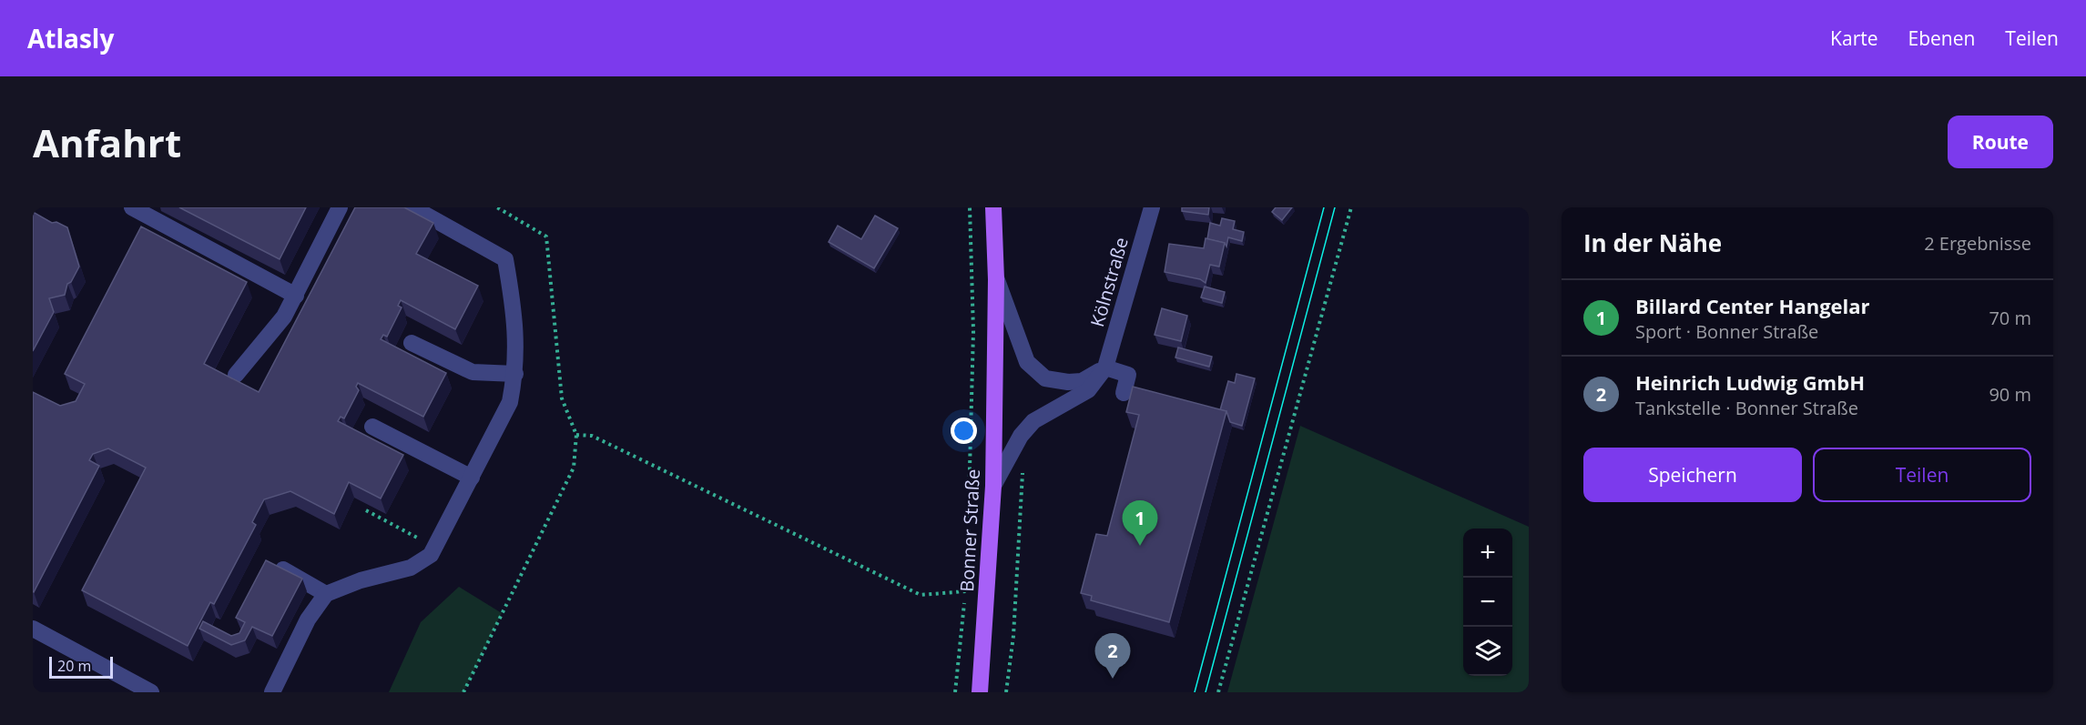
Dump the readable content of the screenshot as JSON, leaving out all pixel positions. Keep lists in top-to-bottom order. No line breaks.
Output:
{"streets":{"main road":["Bonner Straße"],"street":["Kölnstraße"]},"crossings":[["Kölnstraße","Bonner Straße"]],"scale_bar":"20 m","page":{"header":"Atlasly","nav":["Karte","Ebenen","Teilen"],"buttons":["Route",["Speichern","Teilen"]],"title":"Anfahrt","heading":["In der Nähe","2 Ergebnisse"],"list":[{"mark":"1","name":"Billard Center Hangelar","note":"Sport · Bonner Straße","value":"70 m"},{"mark":"2","name":"Heinrich Ludwig GmbH","note":"Tankstelle · Bonner Straße","value":"90 m"}],"pins":["1","2"],"map_buttons":["+","−"],"scale":"20 m"}}
